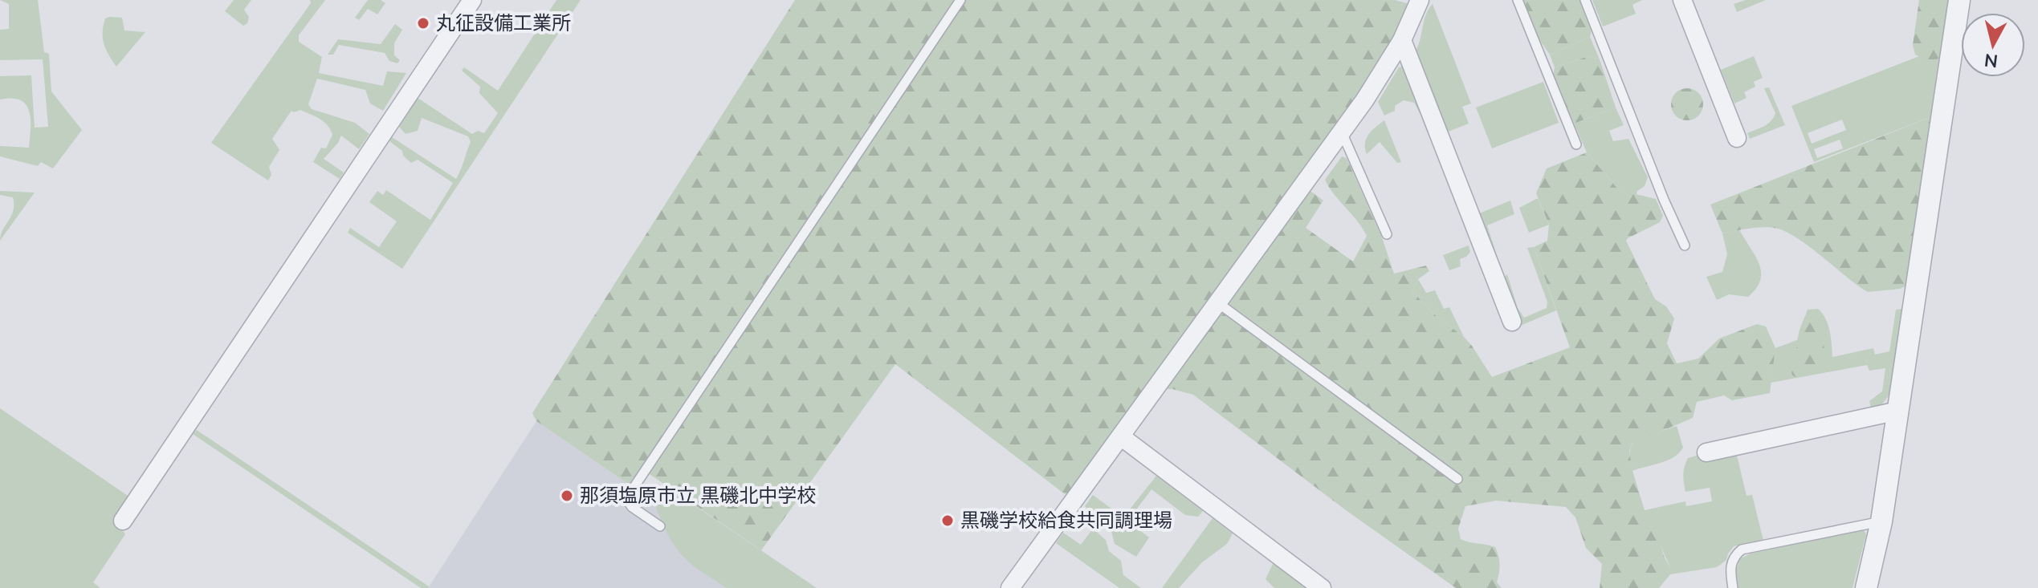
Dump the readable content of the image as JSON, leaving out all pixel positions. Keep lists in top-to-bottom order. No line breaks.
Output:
{"places":["丸征設備工業所","那須塩原市立 黒磯北中学校","黒磯学校給食共同調理場"],"north":"bottom"}
